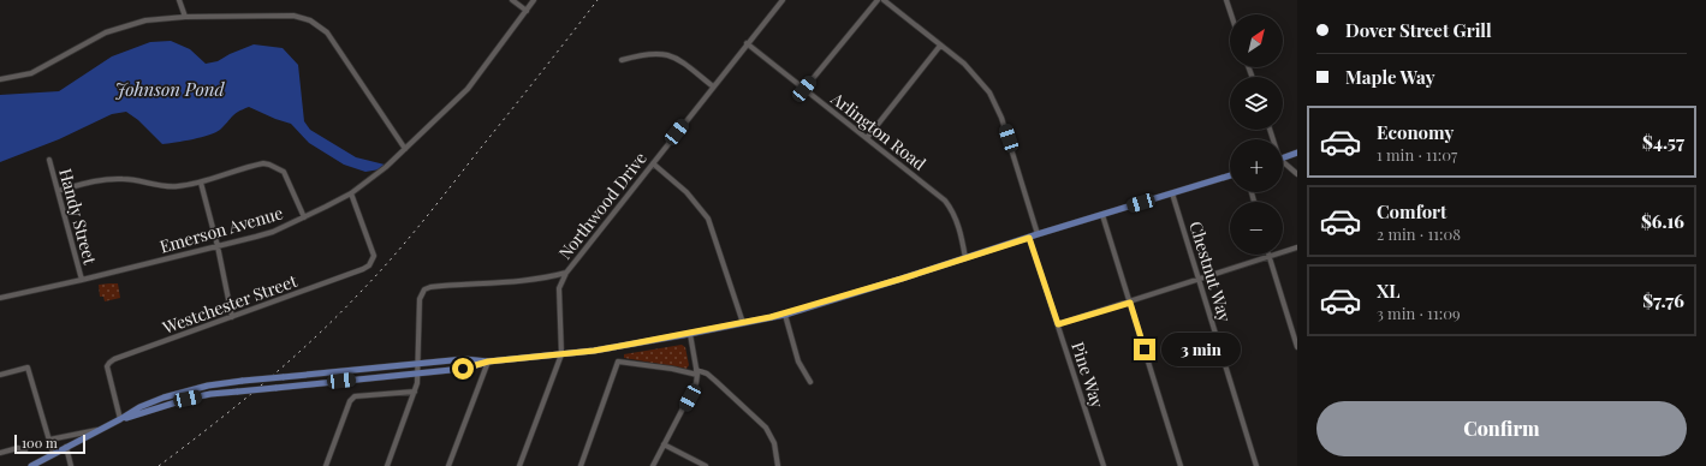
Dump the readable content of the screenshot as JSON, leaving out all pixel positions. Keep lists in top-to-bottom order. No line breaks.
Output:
{"streets":{"street":["Arlington Road","Northwood Drive","Handy Street","Emerson Avenue","Chestnut Way","Westchester Street","Pine Way"]},"crossings":[["Arlington Road","Northwood Drive"],["Handy Street","Emerson Avenue"],["Emerson Avenue","Westchester Street"]],"water":["Johnson Pond"],"scale_bar":"100 m","north":"top right","page":{"banner":["Dover Street Grill","Maple Way"],"map_buttons":["+","−"],"list":[{"name":"Economy","note":"1 min · 11:07","value":"$4.57"},{"name":"Comfort","note":"2 min · 11:08","value":"$6.16"},{"name":"XL","note":"3 min · 11:09","value":"$7.76"}],"bubble":"3 min","buttons":"Confirm","scale":"100 m"}}
